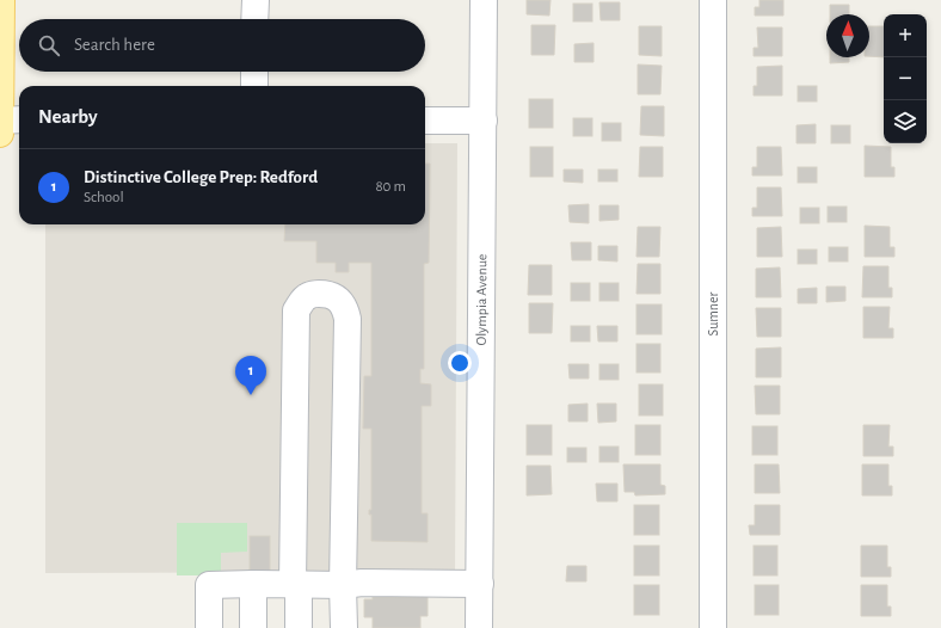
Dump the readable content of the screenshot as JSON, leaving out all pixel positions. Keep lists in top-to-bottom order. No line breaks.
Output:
{"streets":{"street":["Olympia Avenue","Sumner"]},"north":"top","page":{"map_buttons":["+","−"],"search":"Search here","heading":"Nearby","list":[{"mark":"1","name":"Distinctive College Prep: Redford","note":"School","value":"80 m"}],"pins":"1"}}
